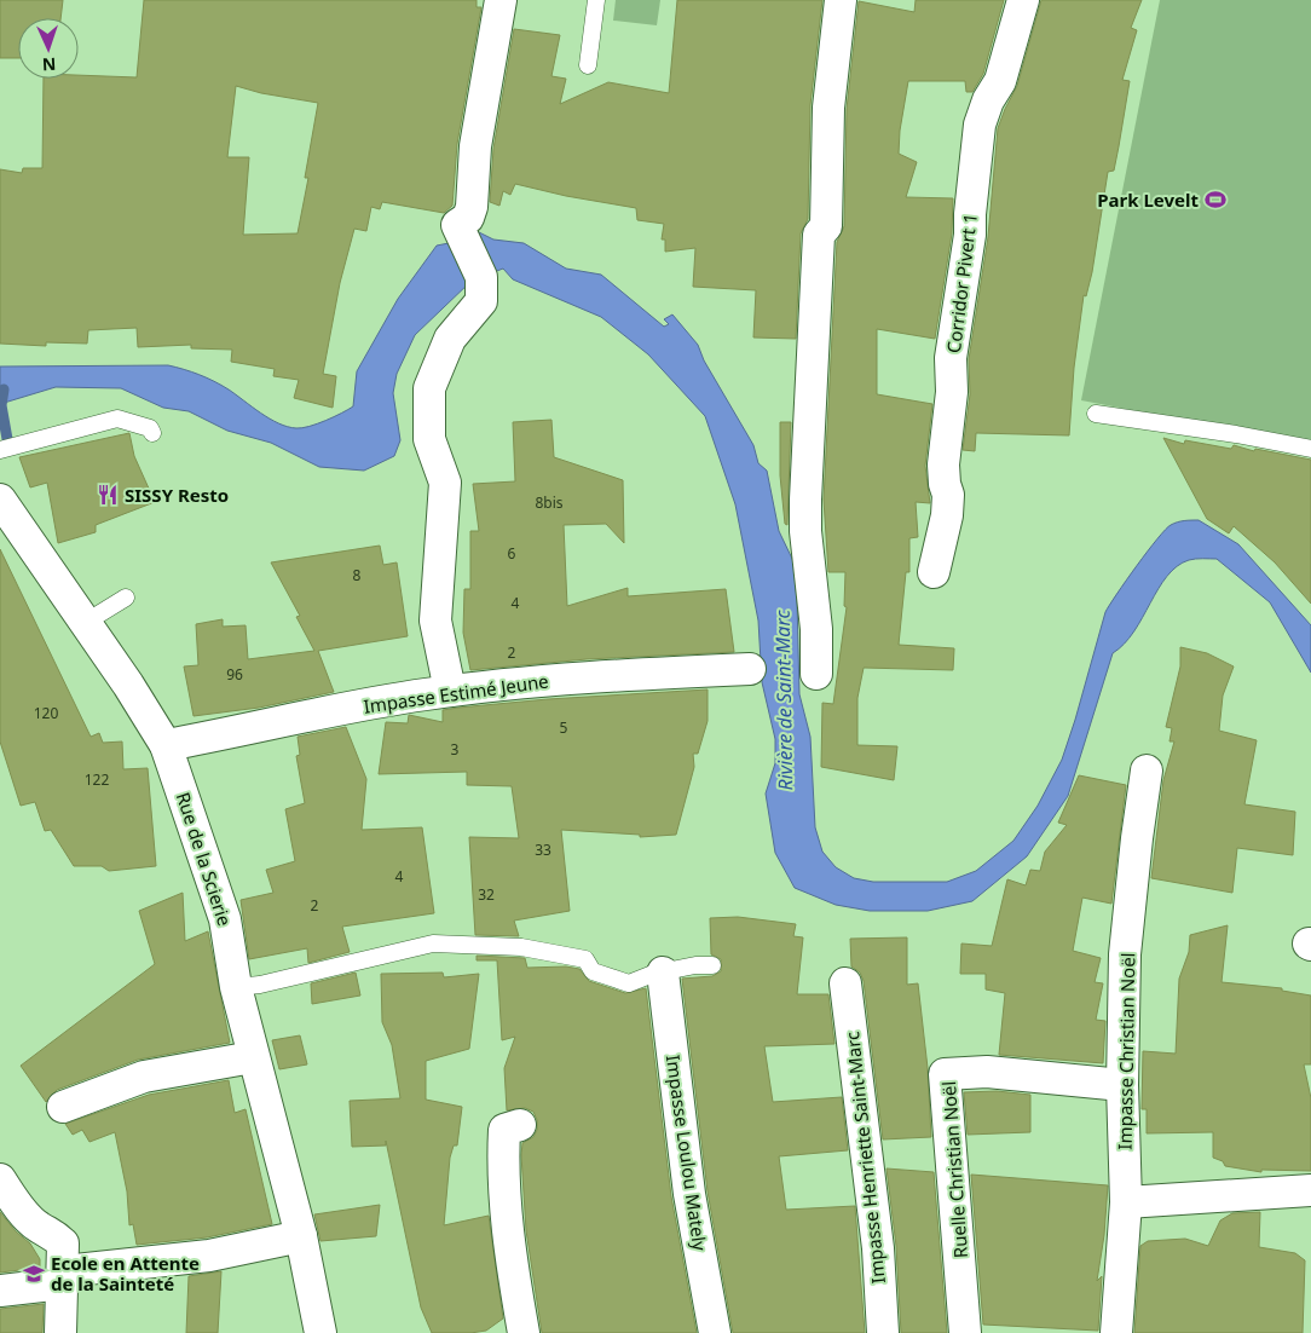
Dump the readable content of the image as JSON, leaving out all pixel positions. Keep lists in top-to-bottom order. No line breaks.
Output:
{"streets":{"street":["Corridor Pivert 1","Impasse Estimé Jeune","Rue de la Scierie","Impasse Christian Noël","Impasse Loulou Mately","Impasse Henriette Saint-Marc","Ruelle Christian Noël"]},"crossings":[["Impasse Estimé Jeune","Rue de la Scierie"],["Impasse Christian Noël","Ruelle Christian Noël"]],"water":["Rivière de Saint-Marc"],"places":{"sports":["Park Levelt"],"restaurant":["SISSY Resto"],"school or university":["Ecole en Attente de la Sainteté"]},"house_numbers":["8bis","6","8","4","2","96","120","5","3","122","33","4","32","2"],"north":"bottom"}
